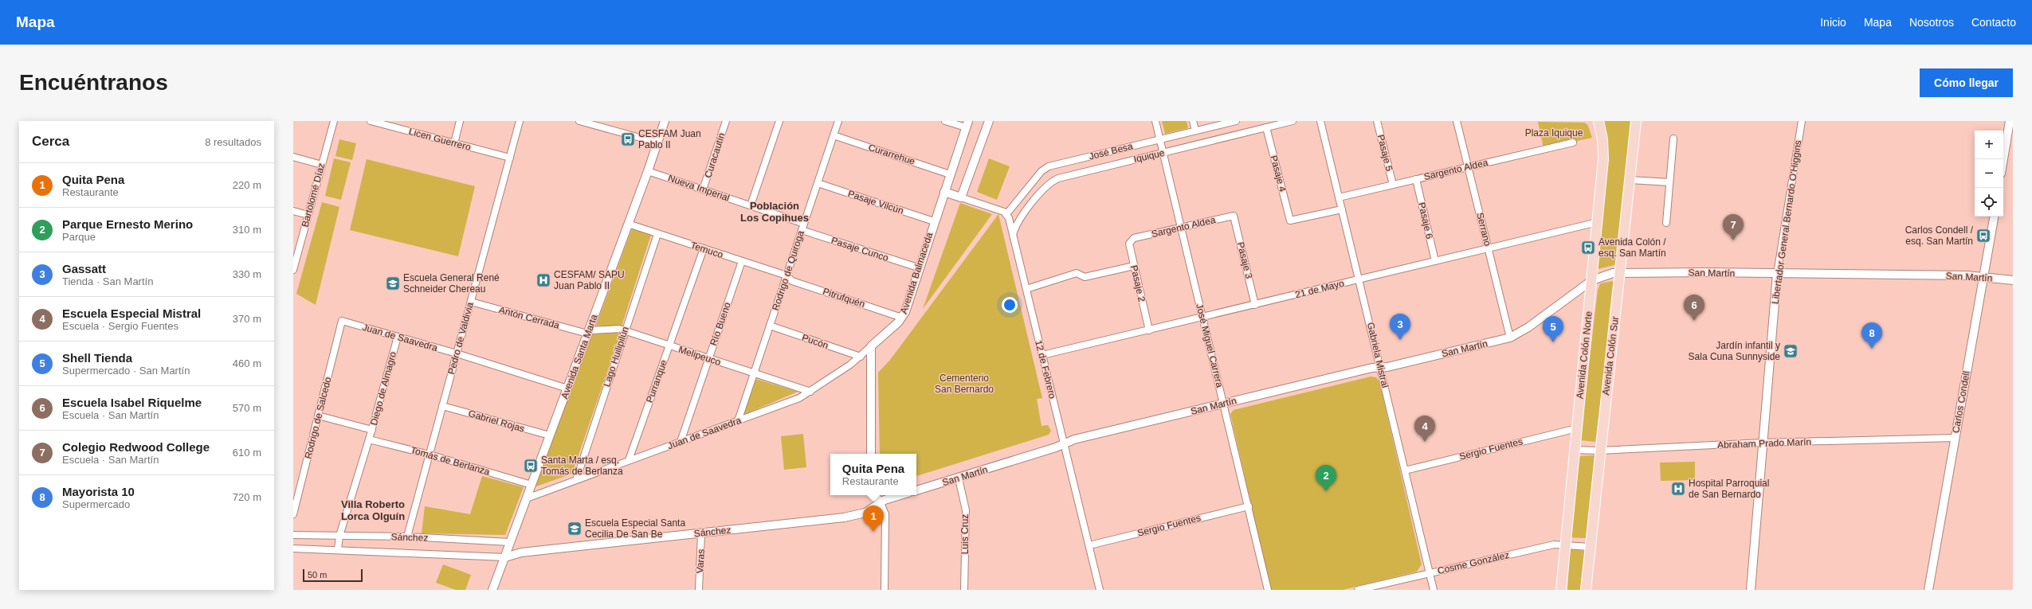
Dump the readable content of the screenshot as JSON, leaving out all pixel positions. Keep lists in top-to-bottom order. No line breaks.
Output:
{"streets":{"main road":["Avenida Colón Norte","Avenida Colón Sur"],"street":["Licen Guerrero","José Besa","Pasaje 5","Curarrehue","Curacautín","Iquique","Sargento Aldea","Pasaje 4","Nueva Imperial","Bartolomé Díaz","Pasaje Vilcún","Pasaje 6","Libertador General Bernardo O'Higgins","Serrano","Pasaje Cunco","Temuco","Pasaje 3","Rodrigo de Quiroga","Avenida Balmaceda","San Martín","Pasaje 2","21 de Mayo","Pitrufquén","Antón Cerrada","Río Bueno","Juan de Saavedra","Pedro de Valdivia","Pucón","José Miguel Carrera","Gabriela Mistral","Melipeuco","Avenida Santa Marta","Lago Huilipilún","12 de Febrero","Purranque","Diego de Almagro","Carlos Condell","Rodrigo de Salcedo","Gabriel Rojas","Abraham Prado Marín","Sergio Fuentes","Tomás de Berlanza","Sánchez","Luis Cruz","Varas","Cosme González"]},"crossings":[["Licen Guerrero","Pedro de Valdivia"],["José Besa","José Miguel Carrera"],["José Besa","12 de Febrero"],["Pasaje 5","Sargento Aldea"],["Curarrehue","Rodrigo de Quiroga"],["Curarrehue","Avenida Balmaceda"],["Curacautín","Nueva Imperial"],["Iquique","Pasaje 4"],["Iquique","José Miguel Carrera"],["Iquique","12 de Febrero"],["Sargento Aldea","Pasaje 6"],["Sargento Aldea","Serrano"],["Sargento Aldea","Pasaje 3"],["Sargento Aldea","Pasaje 2"],["Sargento Aldea","José Miguel Carrera"],["Sargento Aldea","Gabriela Mistral"],["Pasaje 4","Gabriela Mistral"],["Nueva Imperial","Rodrigo de Quiroga"],["Nueva Imperial","Avenida Santa Marta"],["Pasaje Vilcún","Rodrigo de Quiroga"],["Pasaje Vilcún","Avenida Balmaceda"],["Pasaje 6","21 de Mayo"],["Libertador General Bernardo O'Higgins","San Martín"],["Libertador General Bernardo O'Higgins","Abraham Prado Marín"],["Serrano","San Martín"],["Serrano","21 de Mayo"],["Pasaje Cunco","Rodrigo de Quiroga"],["Pasaje Cunco","Avenida Balmaceda"],["Temuco","Rodrigo de Quiroga"],["Temuco","Pitrufquén"],["Temuco","Río Bueno"],["Temuco","Avenida Santa Marta"],["Temuco","Lago Huilipilún"],["Temuco","Purranque"],["Pasaje 3","21 de Mayo"],["Rodrigo de Quiroga","Pitrufquén"],["Rodrigo de Quiroga","Juan de Saavedra"],["Rodrigo de Quiroga","Pucón"],["Rodrigo de Quiroga","Melipeuco"],["Avenida Balmaceda","Pitrufquén"],["Avenida Balmaceda","Juan de Saavedra"],["San Martín","José Miguel Carrera"],["San Martín","Gabriela Mistral"],["San Martín","Avenida Colón Norte"],["San Martín","Avenida Colón Sur"],["San Martín","12 de Febrero"],["San Martín","Carlos Condell"],["San Martín","Luis Cruz"],["Pasaje 2","21 de Mayo"],["21 de Mayo","José Miguel Carrera"],["21 de Mayo","Gabriela Mistral"],["21 de Mayo","Avenida Colón Norte"],["21 de Mayo","12 de Febrero"],["Antón Cerrada","Pedro de Valdivia"],["Antón Cerrada","Melipeuco"],["Antón Cerrada","Avenida Santa Marta"],["Río Bueno","Juan de Saavedra"],["Río Bueno","Melipeuco"],["Juan de Saavedra","Pedro de Valdivia"],["Juan de Saavedra","Pucón"],["Juan de Saavedra","Melipeuco"],["Juan de Saavedra","Avenida Santa Marta"],["Juan de Saavedra","Lago Huilipilún"],["Juan de Saavedra","Purranque"],["Juan de Saavedra","Diego de Almagro"],["Juan de Saavedra","Rodrigo de Salcedo"],["Pedro de Valdivia","Gabriel Rojas"],["Pedro de Valdivia","Tomás de Berlanza"],["Pedro de Valdivia","Sánchez"],["José Miguel Carrera","Sergio Fuentes"],["Gabriela Mistral","Sergio Fuentes"],["Gabriela Mistral","Cosme González"],["Avenida Colón Norte","Abraham Prado Marín"],["Avenida Colón Norte","Sergio Fuentes"],["Avenida Colón Norte","Cosme González"],["Melipeuco","Avenida Santa Marta"],["Melipeuco","Lago Huilipilún"],["Melipeuco","Purranque"],["Avenida Colón Sur","Abraham Prado Marín"],["Avenida Colón Sur","Cosme González"],["Avenida Santa Marta","Gabriel Rojas"],["Avenida Santa Marta","Tomás de Berlanza"],["Avenida Santa Marta","Sánchez"],["12 de Febrero","Sergio Fuentes"],["Diego de Almagro","Tomás de Berlanza"],["Diego de Almagro","Sánchez"],["Carlos Condell","Abraham Prado Marín"],["Sánchez","Varas"]],"districts":["Población Los Copihues","Villa Roberto Lorca Olguín"],"parks":["Plaza Iquique","Cementerio San Bernardo"],"places":{"bus stop":["CESFAM Juan Pablo II","Carlos Condell / esq. San Martín","Avenida Colón / esq. San Martín","Santa Marta / esq. Tomás de Berlanza"],"hospital":["CESFAM/ SAPU Juan Pablo II","Hospital Parroquial de San Bernardo"],"school or university":["Escuela General René Schneider Chereau","Jardín infantil y Sala Cuna Sunnyside","Escuela Especial Santa Cecilia De San Be"]},"scale_bar":"50 m","page":{"header":"Mapa","nav":["Inicio","Mapa","Nosotros","Contacto"],"buttons":"Cómo llegar","title":"Encuéntranos","heading":["Cerca","8 resultados"],"map_buttons":["+","−"],"list":[{"mark":"1","name":"Quita Pena","note":"Restaurante","value":"220 m"},{"mark":"2","name":"Parque Ernesto Merino","note":"Parque","value":"310 m"},{"mark":"3","name":"Gassatt","note":"Tienda · San Martín","value":"330 m"},{"mark":"4","name":"Escuela Especial Mistral","note":"Escuela · Sergio Fuentes","value":"370 m"},{"mark":"5","name":"Shell Tienda","note":"Supermercado · San Martín","value":"460 m"},{"mark":"6","name":"Escuela Isabel Riquelme","note":"Escuela · San Martín","value":"570 m"},{"mark":"7","name":"Colegio Redwood College","note":"Escuela · San Martín","value":"610 m"},{"mark":"8","name":"Mayorista 10","note":"Supermercado","value":"720 m"}],"pins":["7","6","3","5","8","4","2","1"],"popup":["Quita Pena","Restaurante"],"scale":"50 m"}}
